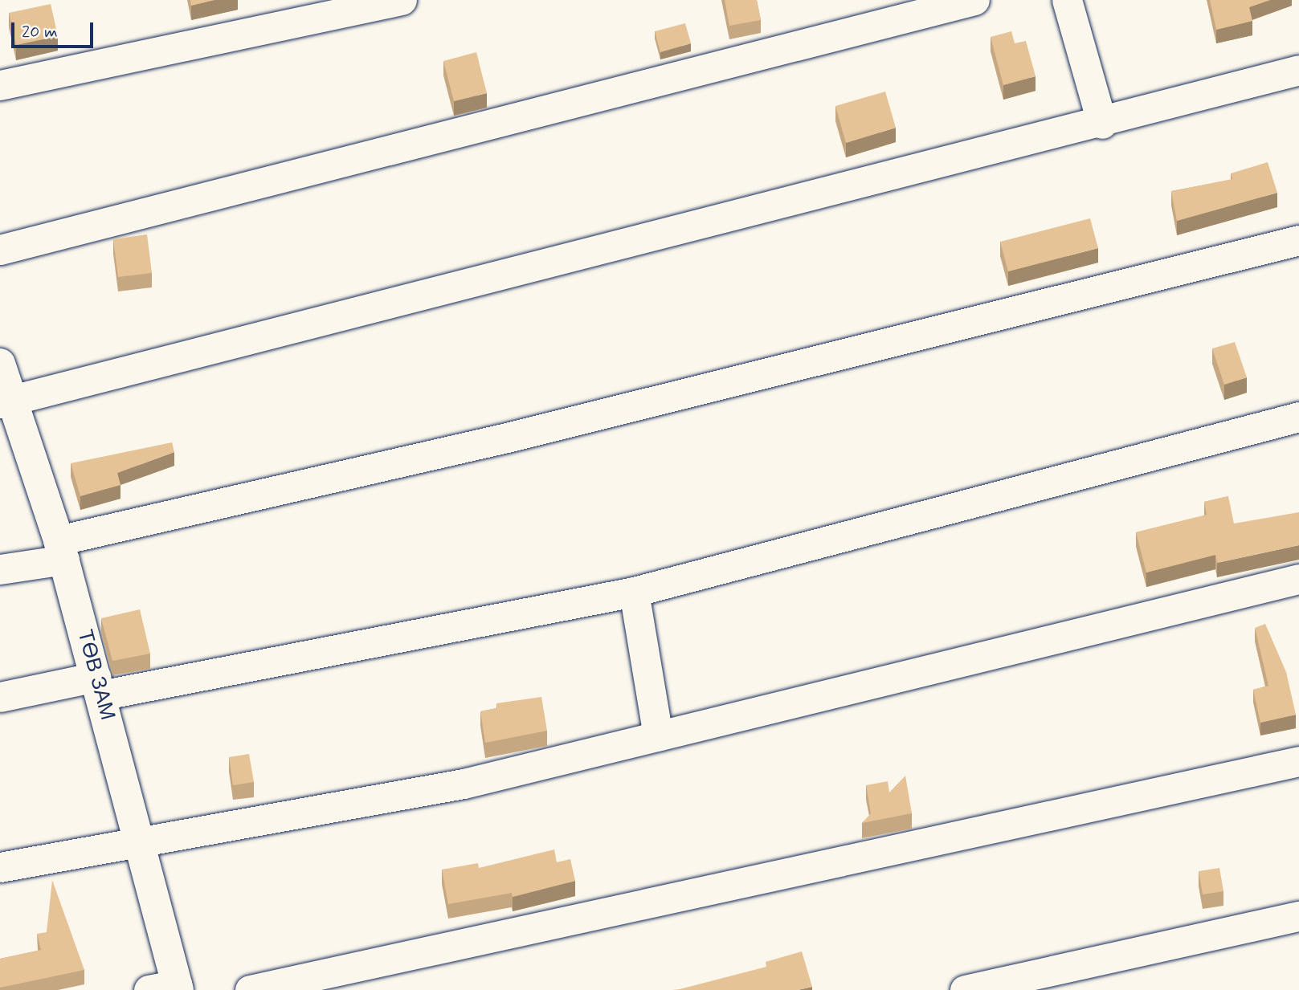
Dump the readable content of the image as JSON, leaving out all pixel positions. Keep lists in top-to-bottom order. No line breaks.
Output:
{"streets":{"street":["ТӨВ ЗАМ"]},"scale_bar":"20 m"}
